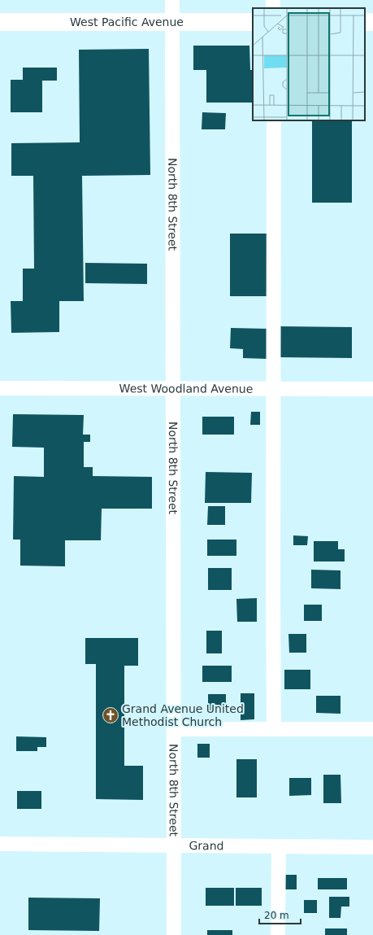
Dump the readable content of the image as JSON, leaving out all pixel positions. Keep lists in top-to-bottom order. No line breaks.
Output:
{"streets":{"main road":["West Pacific Avenue"],"street":["North 8th Street","West Woodland Avenue","Grand"]},"crossings":[["West Pacific Avenue","North 8th Street"],["North 8th Street","West Woodland Avenue"],["North 8th Street","Grand"]],"places":{"church":["Grand Avenue United Methodist Church"]},"scale_bar":"20 m"}
